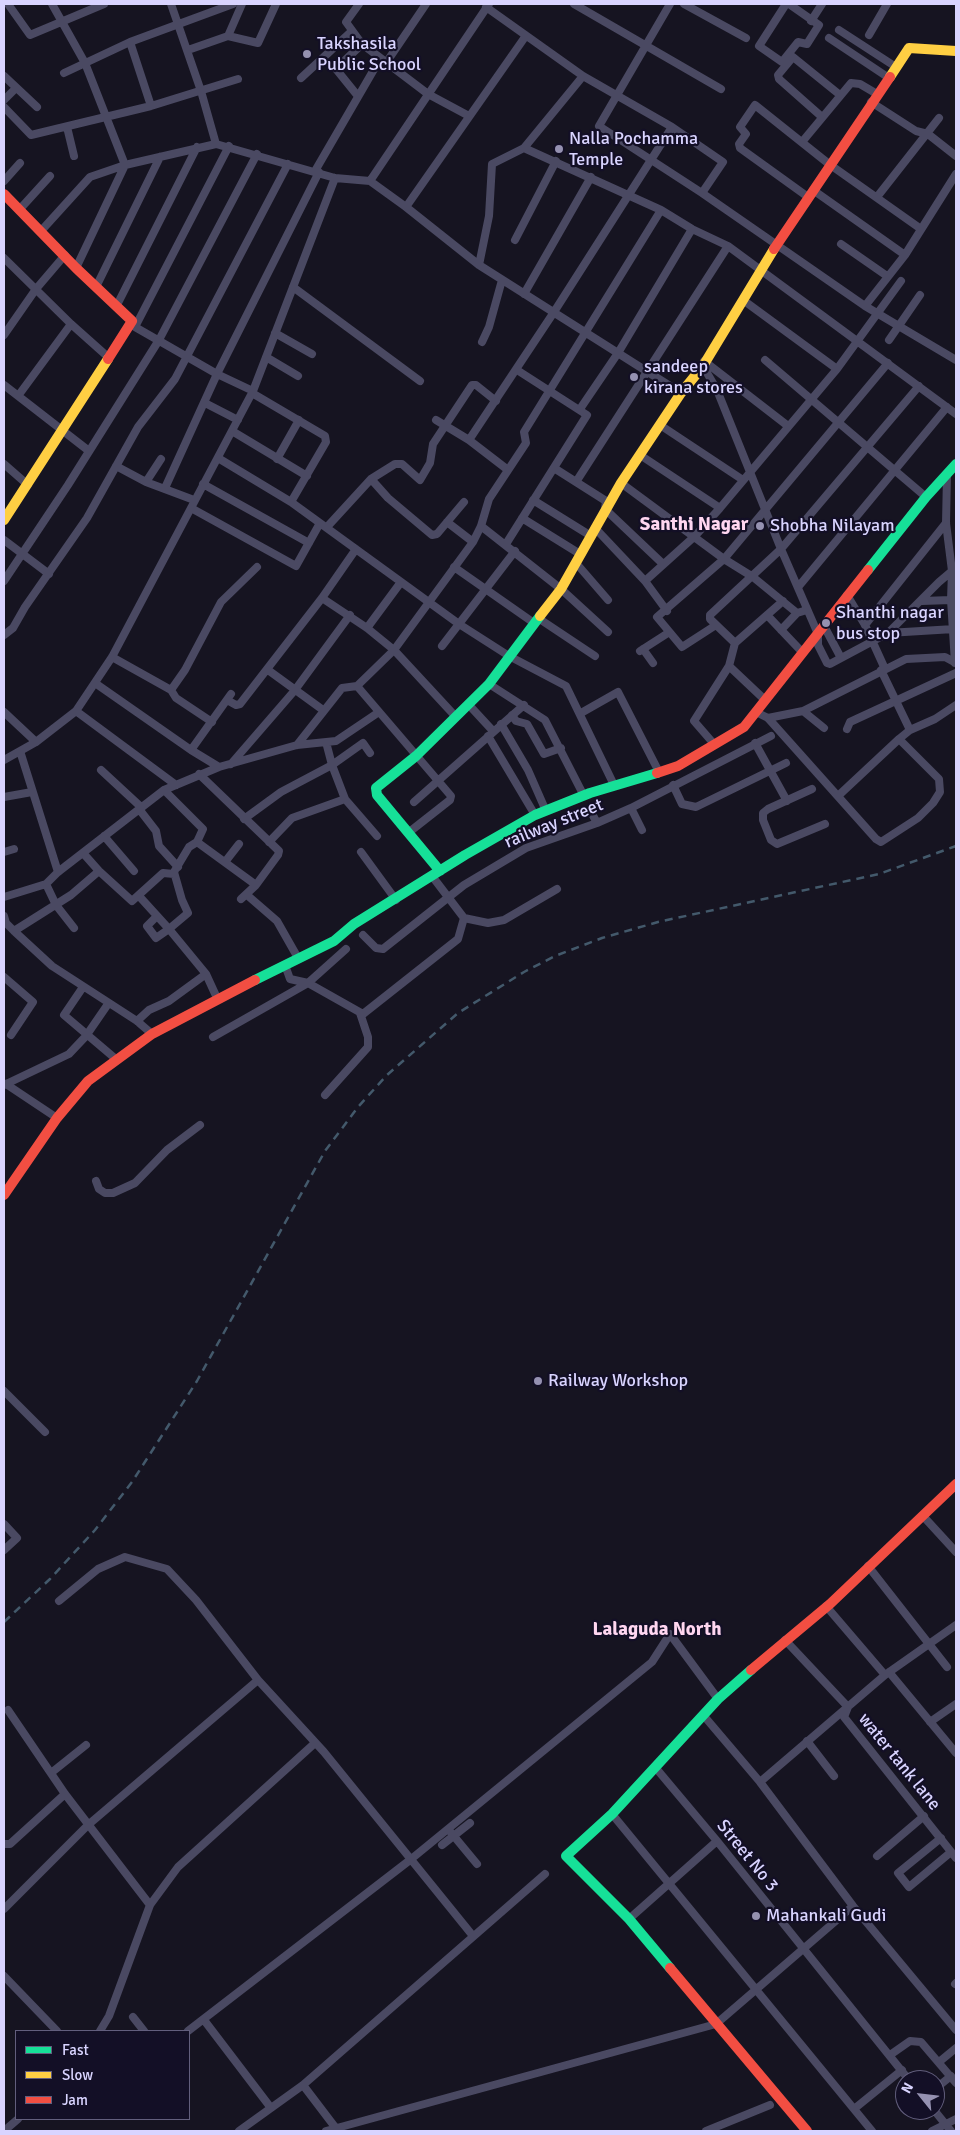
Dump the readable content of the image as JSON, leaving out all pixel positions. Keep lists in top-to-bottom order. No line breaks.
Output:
{"streets":{"street":["railway street","water tank lane","Street No 3"]},"districts":["Santhi Nagar","Lalaguda North"],"places":["Takshasila Public School","Nalla Pochamma Temple","sandeep kirana stores","Shobha Nilayam","Shanthi nagar bus stop","Railway Workshop","Mahankali Gudi"],"legend":["Fast","Slow","Jam"],"north":"top left"}
